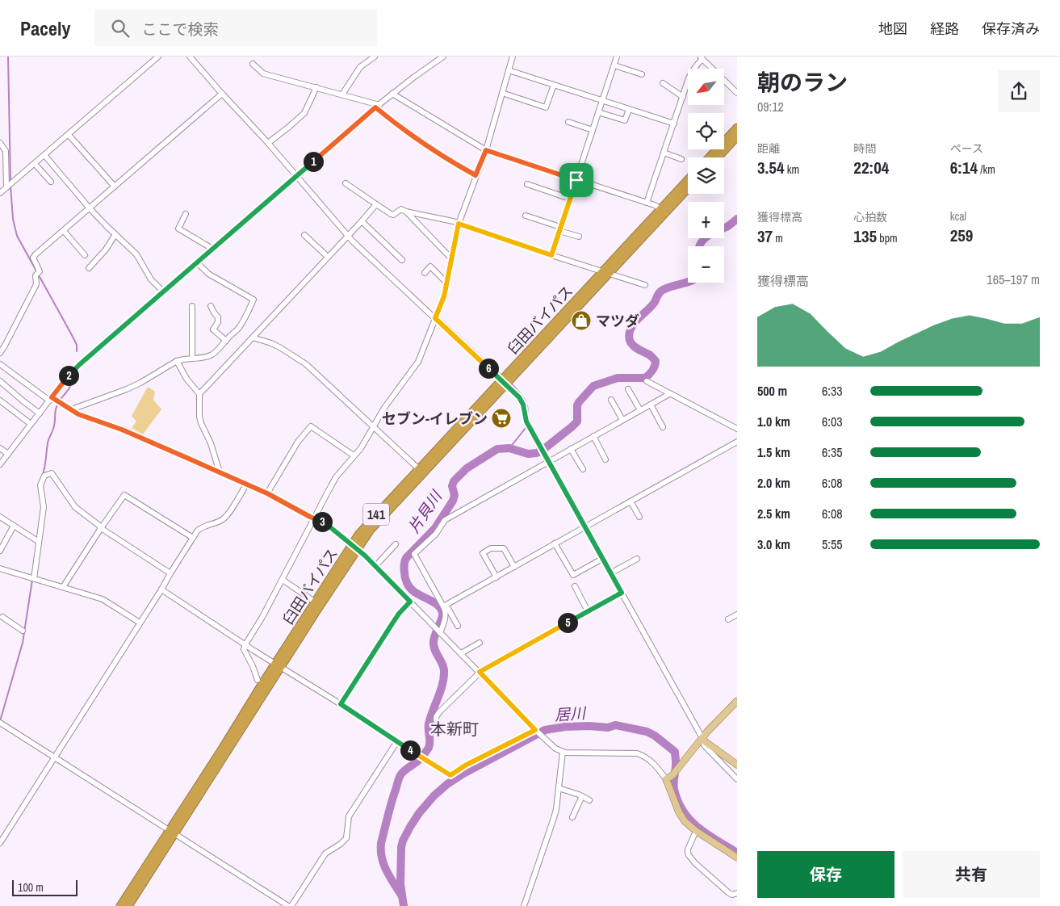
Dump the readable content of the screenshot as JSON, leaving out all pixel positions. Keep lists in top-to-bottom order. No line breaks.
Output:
{"streets":{"highway":["臼田バイパス","141"]},"districts":["本新町"],"water":["片貝川","居川"],"places":{"shop":["マツダ"],"supermarket":["セブン-イレブン"]},"scale_bar":"100 m","north":"bottom left","page":{"header":"Pacely","search":"ここで検索","nav":["地図","経路","保存済み"],"heading":["朝のラン","09:12"],"map_buttons":["+","−"],"stats":[["距離","3.54 km"],["時間","22:04"],["ペース","6:14 /km"],["獲得標高","37 m"],["心拍数","135 bpm"],["kcal","259"]],"pins":["1","6","2","3","5","4"],"chart":["獲得標高","165–197 m"],"list":[{"name":"500 m","note":"6:33"},{"name":"1.0 km","note":"6:03"},{"name":"1.5 km","note":"6:35"},{"name":"2.0 km","note":"6:08"},{"name":"2.5 km","note":"6:08"},{"name":"3.0 km","note":"5:55"}],"buttons":["保存","共有"],"scale":"100 m"}}
